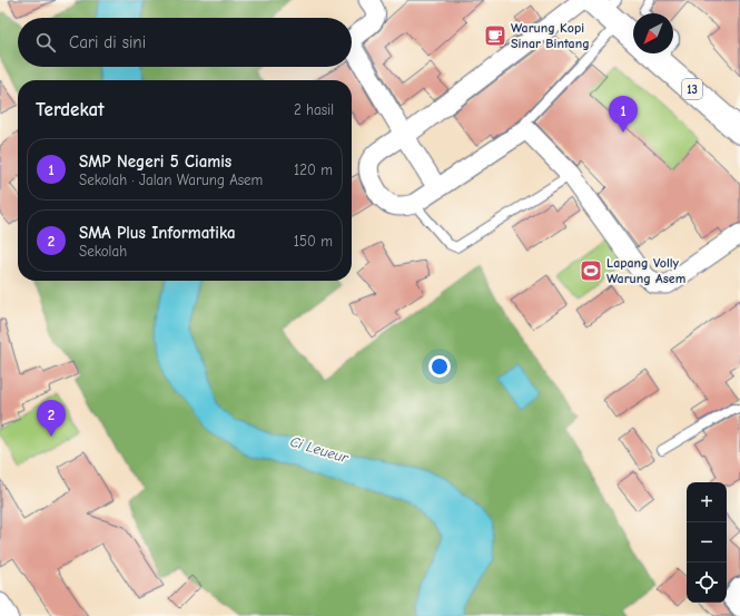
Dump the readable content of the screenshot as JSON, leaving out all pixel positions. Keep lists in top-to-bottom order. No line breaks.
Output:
{"streets":{"highway":["13"]},"water":["Ci Leueur"],"places":{"cafe":["Warung Kopi Sinar Bintang"],"sports":["Lapang Volly Warung Asem"]},"north":"bottom left","page":{"search":"Cari di sini","heading":["Terdekat","2 hasil"],"pins":["1","2"],"list":[{"mark":"1","name":"SMP Negeri 5 Ciamis","note":"Sekolah · Jalan Warung Asem","value":"120 m"},{"mark":"2","name":"SMA Plus Informatika","note":"Sekolah","value":"150 m"}],"map_buttons":["+","−"]}}
